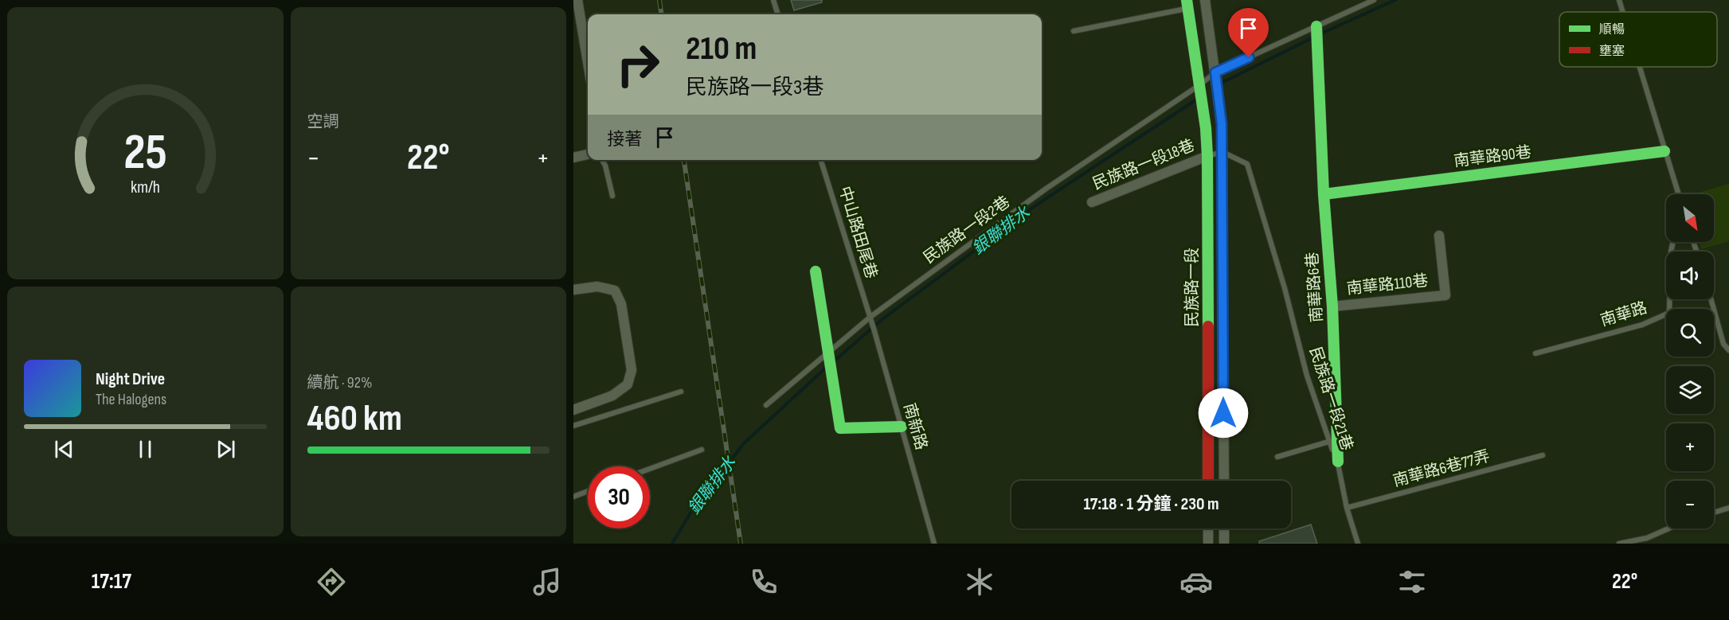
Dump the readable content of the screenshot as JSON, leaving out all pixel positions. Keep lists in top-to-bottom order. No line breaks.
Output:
{"streets":{"street":["南華路90巷","民族路一段18巷","南華路110巷","民族路一段","南華路6巷"],"lane":["民族路一段2巷","中山路田尾巷","南華路","民族路一段21巷","南新路","南華路6巷77弄"]},"crossings":[["南華路90巷","南華路6巷"],["民族路一段18巷","民族路一段"],["民族路一段2巷","中山路田尾巷"],["民族路一段2巷","民族路一段"],["民族路一段2巷","南華路6巷"],["民族路一段2巷","南新路"],["中山路田尾巷","南新路"],["南華路110巷","南華路6巷"],["民族路一段","民族路一段21巷"],["南華路6巷","民族路一段21巷"],["南華路6巷","南華路6巷77弄"]],"water":["銀聯排水"],"legend":["順暢","壅塞"],"north":"bottom right","page":{"tile":["空調",["續航 · 92%","460 km"]],"turn":["210 m","民族路一段3巷"],"then":"接著","heat":["−","22°","+"],"map_buttons":["+","−"],"song":["Night Drive","The Halogens"],"limit":"30","trip":"17:18 · 1 分鐘 · 230 m","tabs":["17:17","22°"],"gauge":["25","km/h"]}}
